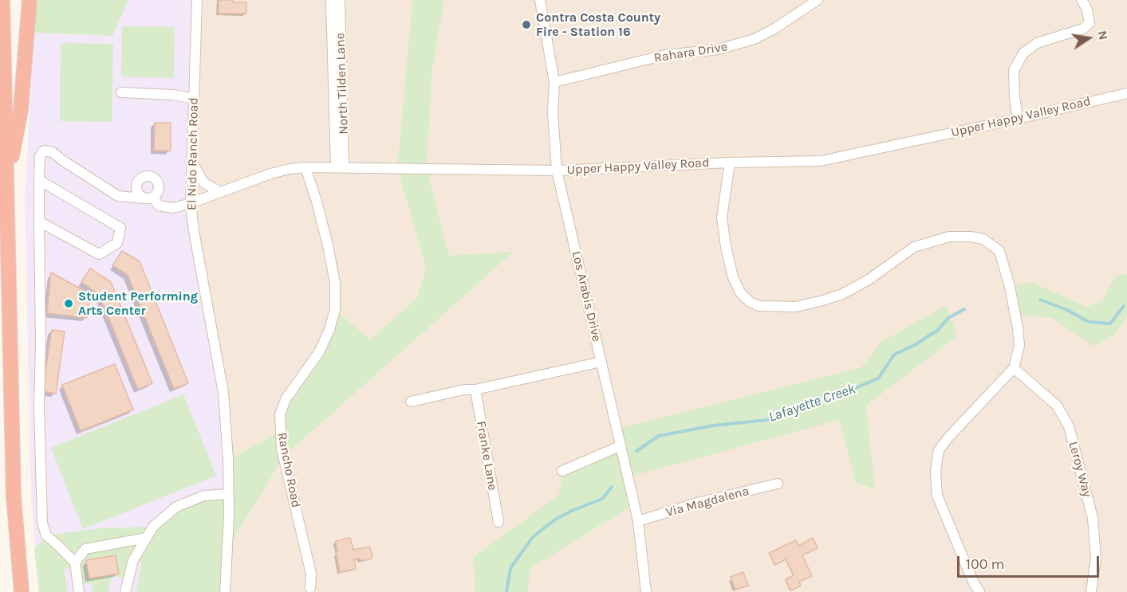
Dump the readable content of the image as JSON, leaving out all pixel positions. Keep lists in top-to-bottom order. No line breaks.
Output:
{"streets":{"street":["Rahara Drive","North Tilden Lane","Upper Happy Valley Road","El Nido Ranch Road","Los Arabis Drive","Franke Lane","Leroy Way","Rancho Road","Via Magdalena"]},"crossings":[["Rahara Drive","Los Arabis Drive"],["North Tilden Lane","Upper Happy Valley Road"],["Upper Happy Valley Road","El Nido Ranch Road"],["Upper Happy Valley Road","Los Arabis Drive"],["Upper Happy Valley Road","Rancho Road"],["Los Arabis Drive","Via Magdalena"]],"water":["Lafayette Creek"],"places":["Contra Costa County Fire - Station 16","Student Performing Arts Center"],"scale_bar":"100 m","north":"right"}
